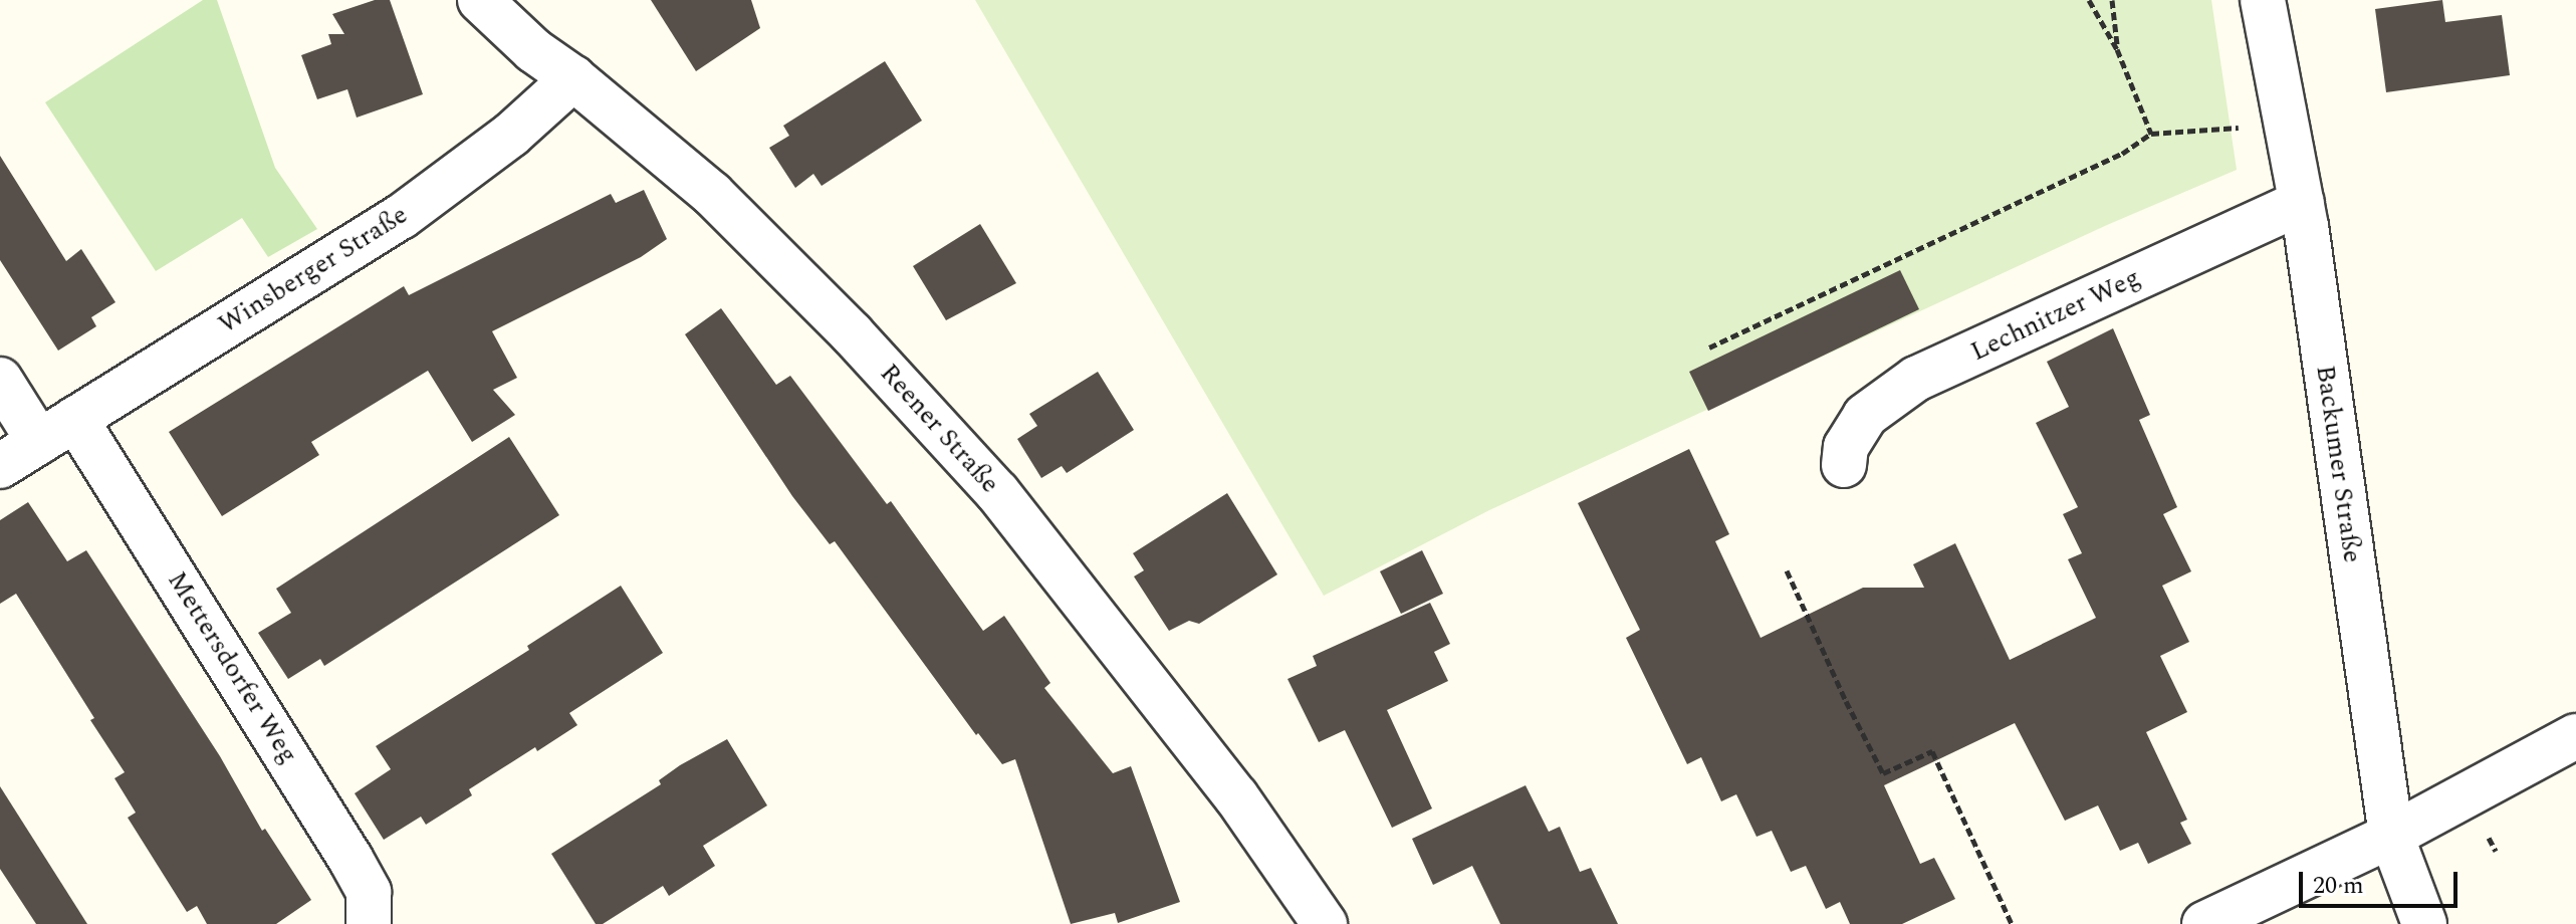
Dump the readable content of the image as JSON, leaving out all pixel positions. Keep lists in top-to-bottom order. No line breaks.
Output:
{"streets":{"street":["Winsberger Straße","Lechnitzer Weg","Reener Straße","Backumer Straße","Mettersdorfer Weg"]},"crossings":[["Winsberger Straße","Reener Straße"],["Winsberger Straße","Mettersdorfer Weg"],["Lechnitzer Weg","Backumer Straße"]],"scale_bar":"20 m"}
